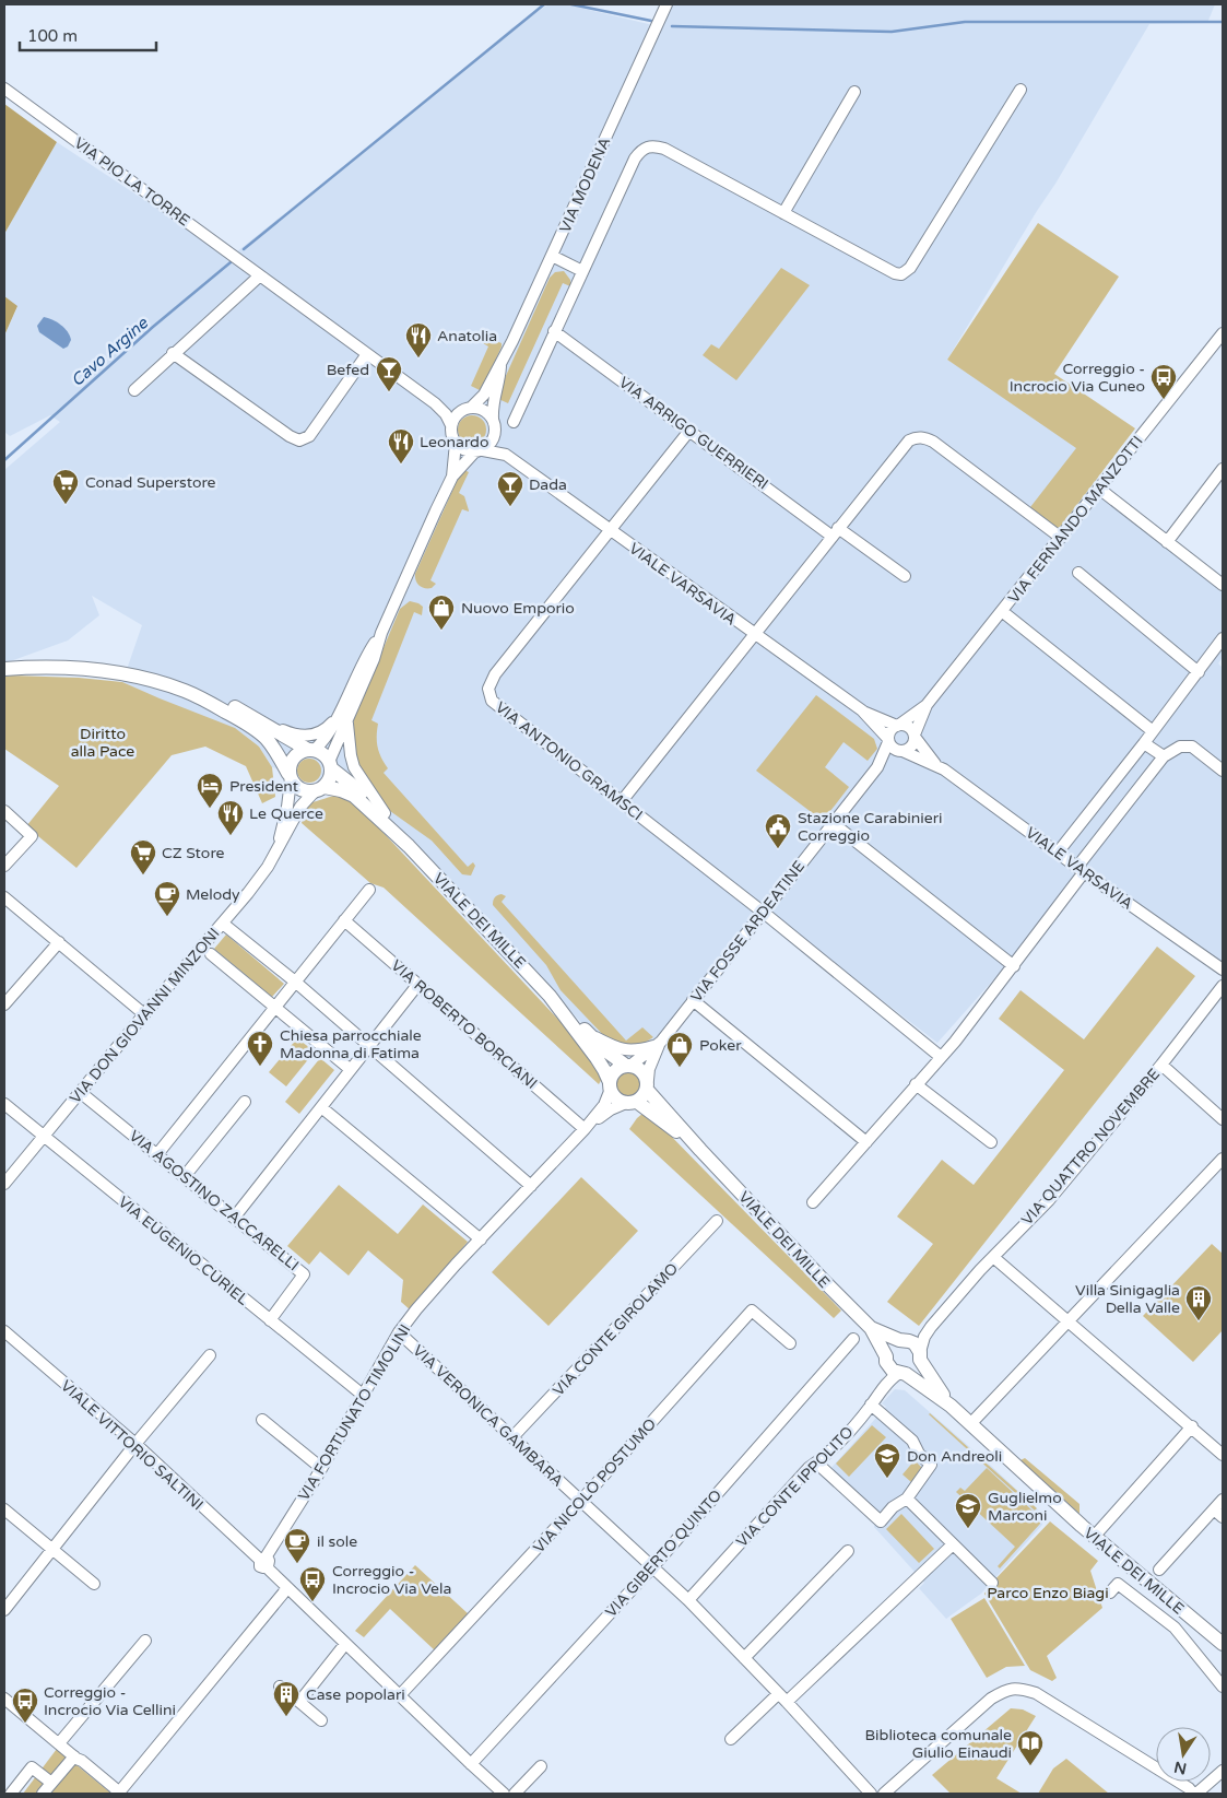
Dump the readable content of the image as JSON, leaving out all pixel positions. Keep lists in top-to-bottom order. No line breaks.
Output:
{"streets":{"main road":["VIALE DEI MILLE"],"street":["VIA PIO LA TORRE","VIA MODENA","VIA ARRIGO GUERRIERI","VIA FERNANDO MANZOTTI","VIALE VARSAVIA","VIA ANTONIO GRAMSCI","VIA FOSSE ARDEATINE","VIA DON GIOVANNI MINZONI","VIA ROBERTO BORCIANI","VIA QUATTRO NOVEMBRE","VIA AGOSTINO ZACCARELLI","VIA EUGENIO CURIEL","VIA CONTE GIROLAMO","VIA FORTUNATO TIMOLINI","VIA VERONICA GAMBARA","VIALE VITTORIO SALTINI","VIA NICOLÒ POSTUMO","VIA CONTE IPPOLITO","VIA GIBERTO QUINTO"]},"crossings":[["VIA PIO LA TORRE","VIA MODENA"],["VIA PIO LA TORRE","VIALE VARSAVIA"],["VIA MODENA","VIALE VARSAVIA"],["VIA FERNANDO MANZOTTI","VIALE VARSAVIA"],["VIA FERNANDO MANZOTTI","VIA FOSSE ARDEATINE"],["VIALE VARSAVIA","VIA ANTONIO GRAMSCI"],["VIALE VARSAVIA","VIA FOSSE ARDEATINE"],["VIA ANTONIO GRAMSCI","VIA FOSSE ARDEATINE"],["VIALE DEI MILLE","VIA FOSSE ARDEATINE"],["VIALE DEI MILLE","VIA DON GIOVANNI MINZONI"],["VIALE DEI MILLE","VIA QUATTRO NOVEMBRE"],["VIALE DEI MILLE","VIA FORTUNATO TIMOLINI"],["VIALE DEI MILLE","VIA CONTE IPPOLITO"],["VIA FOSSE ARDEATINE","VIA FORTUNATO TIMOLINI"],["VIA DON GIOVANNI MINZONI","VIA AGOSTINO ZACCARELLI"],["VIA DON GIOVANNI MINZONI","VIA EUGENIO CURIEL"],["VIA ROBERTO BORCIANI","VIA FORTUNATO TIMOLINI"],["VIA QUATTRO NOVEMBRE","VIA CONTE IPPOLITO"],["VIA AGOSTINO ZACCARELLI","VIA EUGENIO CURIEL"],["VIA EUGENIO CURIEL","VIA FORTUNATO TIMOLINI"],["VIA CONTE GIROLAMO","VIA VERONICA GAMBARA"],["VIA FORTUNATO TIMOLINI","VIA VERONICA GAMBARA"],["VIA FORTUNATO TIMOLINI","VIALE VITTORIO SALTINI"],["VIA VERONICA GAMBARA","VIA NICOLÒ POSTUMO"],["VIA VERONICA GAMBARA","VIA CONTE IPPOLITO"],["VIA VERONICA GAMBARA","VIA GIBERTO QUINTO"],["VIALE VITTORIO SALTINI","VIA NICOLÒ POSTUMO"],["VIALE VITTORIO SALTINI","VIA GIBERTO QUINTO"]],"water":["Cavo Argine"],"parks":["Diritto alla Pace","Parco Enzo Biagi"],"places":{"restaurant":["Anatolia","Leonardo","Le Querce"],"bar":["Befed","Dada"],"bus stop":["Correggio - Incrocio Via Cuneo","Correggio - Incrocio Via Vela","Correggio - Incrocio Via Cellini"],"supermarket":["Conad Superstore","CZ Store"],"shop":["Nuovo Emporio","Poker"],"hotel":["President"],"public building":["Stazione Carabinieri Correggio"],"cafe":["Melody","il sole"],"church":["Chiesa parrocchiale Madonna di Fatima"],"building":["Villa Sinigaglia Della Valle","Case popolari"],"school or university":["Don Andreoli","Guglielmo Marconi"],"library":["Biblioteca comunale Giulio Einaudi"]},"scale_bar":"100 m","north":"bottom"}
